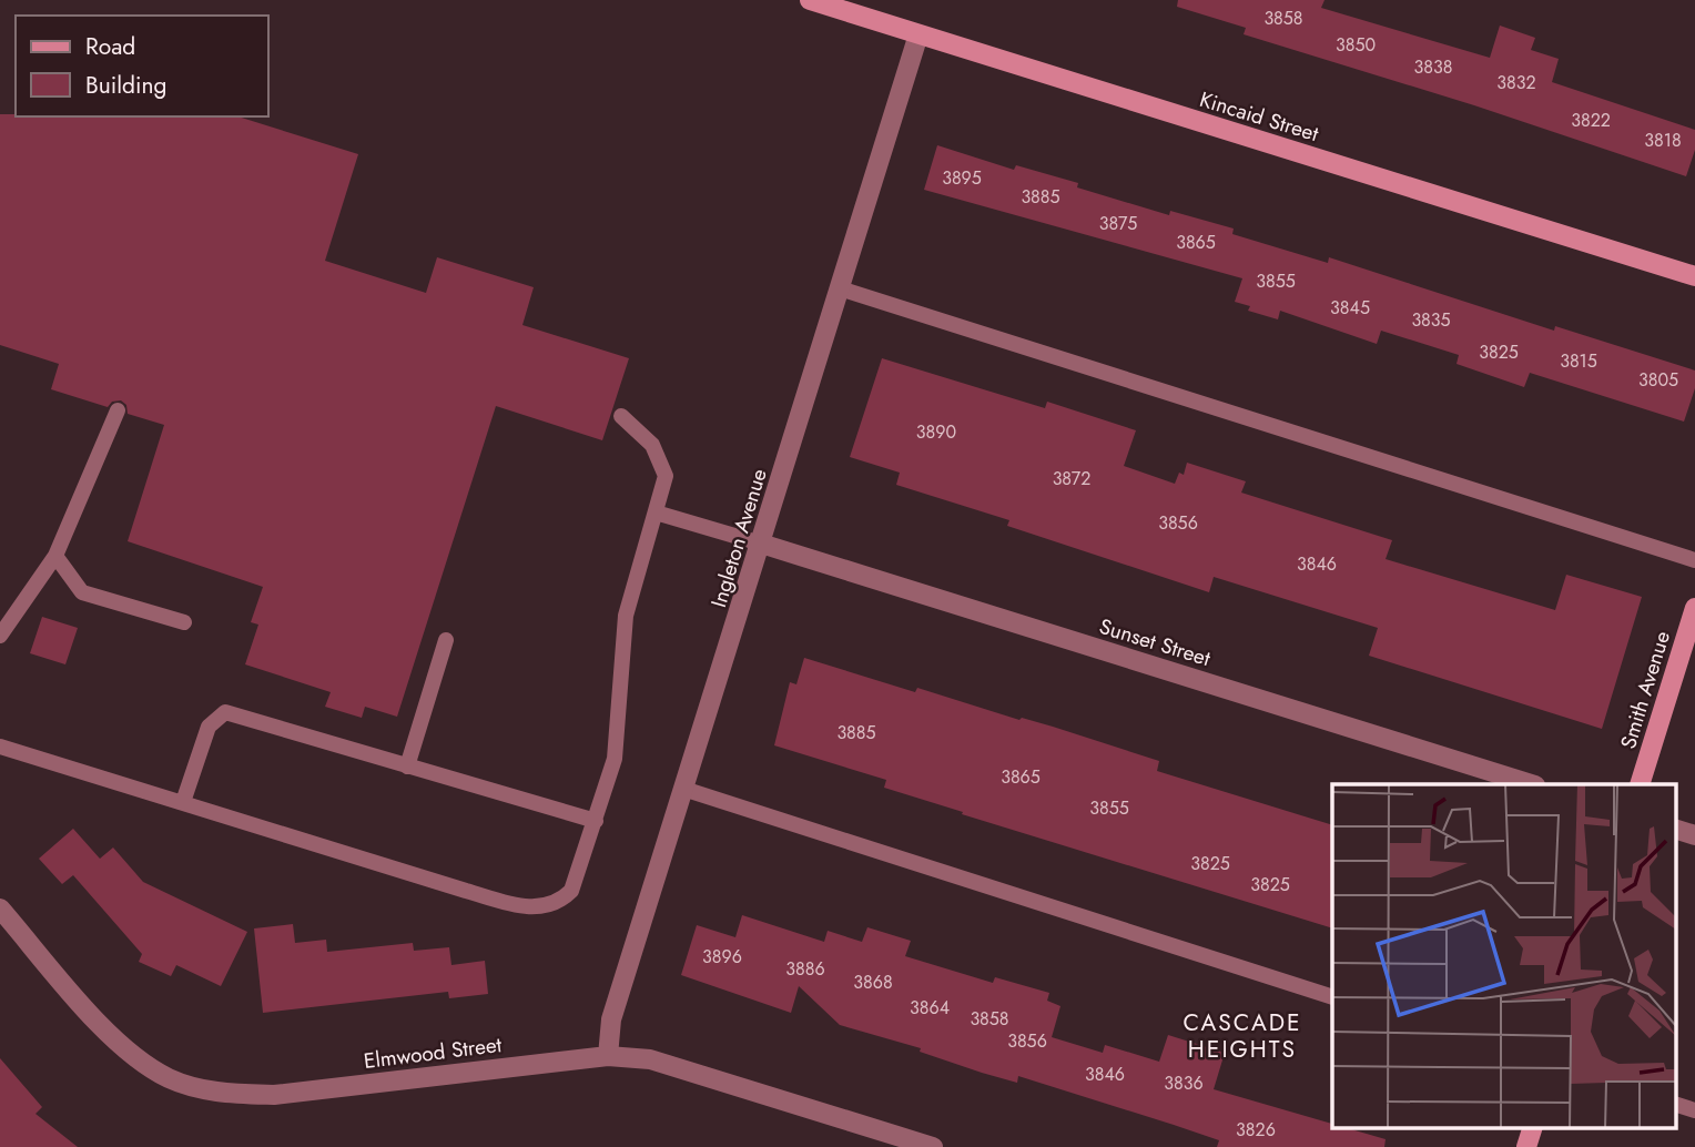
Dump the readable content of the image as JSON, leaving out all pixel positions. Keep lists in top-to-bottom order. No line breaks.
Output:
{"streets":{"street":["Kincaid Street","Ingleton Avenue","Sunset Street","Smith Avenue","Elmwood Street"]},"crossings":[["Kincaid Street","Ingleton Avenue"],["Ingleton Avenue","Sunset Street"],["Ingleton Avenue","Elmwood Street"]],"districts":["CASCADE HEIGHTS"],"house_numbers":["3858","3850","3838","3832","3822","3818","3895","3885","3875","3865","3855","3845","3835","3825","3815","3805","3890","3872","3856","3846","3885","3865","3855","3825","3825","3896","3886","3868","3864","3858","3856","3846","3836","3826"],"legend":["Road","Building"]}
